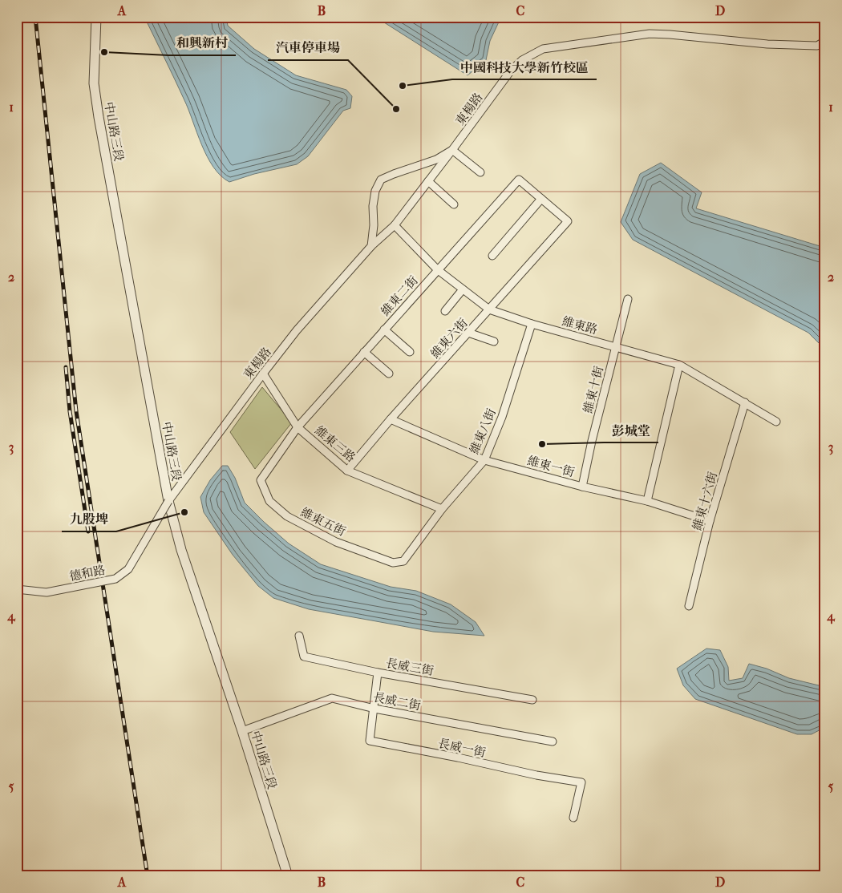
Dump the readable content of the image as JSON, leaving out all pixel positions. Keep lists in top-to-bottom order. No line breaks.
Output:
{"streets":{"street":["東楊路","中山路三段","維東二街","維東路","維東六街","維東十街","維東八街","維東三路","維東一街","維東十六街","維東五街","德和路","長威三街","長威二街","長威一街"]},"crossings":[["東楊路","中山路三段"],["東楊路","維東路"],["東楊路","維東三路"],["東楊路","德和路"],["中山路三段","德和路"],["中山路三段","長威二街"],["維東二街","維東路"],["維東二街","維東六街"],["維東二街","維東三路"],["維東二街","維東五街"],["維東路","維東六街"],["維東路","維東十街"],["維東路","維東八街"],["維東路","維東十六街"],["維東六街","維東三路"],["維東六街","維東一街"],["維東十街","維東一街"],["維東八街","維東三路"],["維東八街","維東一街"],["維東八街","維東五街"],["維東一街","維東十六街"],["長威三街","長威一街"],["長威二街","長威一街"]],"places":["和興新村","中國科技大學新竹校區","汽車停車場","彭城堂","九股埤"],"grid":{"columns":["A","B","C","D"],"rows":["1","2","3","4","5"]}}
